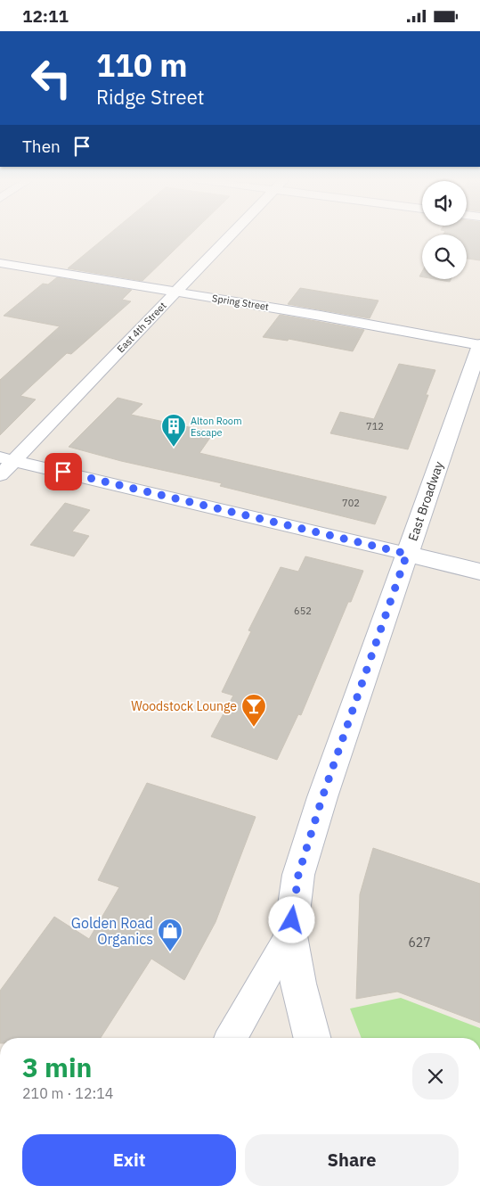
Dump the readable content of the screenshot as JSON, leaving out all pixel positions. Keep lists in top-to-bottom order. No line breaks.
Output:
{"streets":{"street":["Spring Street","East 4th Street","East Broadway"]},"crossings":[["Spring Street","East 4th Street"],["Spring Street","East Broadway"]],"places":{"building":["Alton Room Escape"],"bar":["Woodstock Lounge"],"shop":["Golden Road Organics"]},"house_numbers":["712","702","652","627"],"page":{"status":"12:11","turn":["110 m","Ridge Street"],"then":"Then","heading":["3 min","210 m · 12:14"],"buttons":["Exit","Share"]}}
